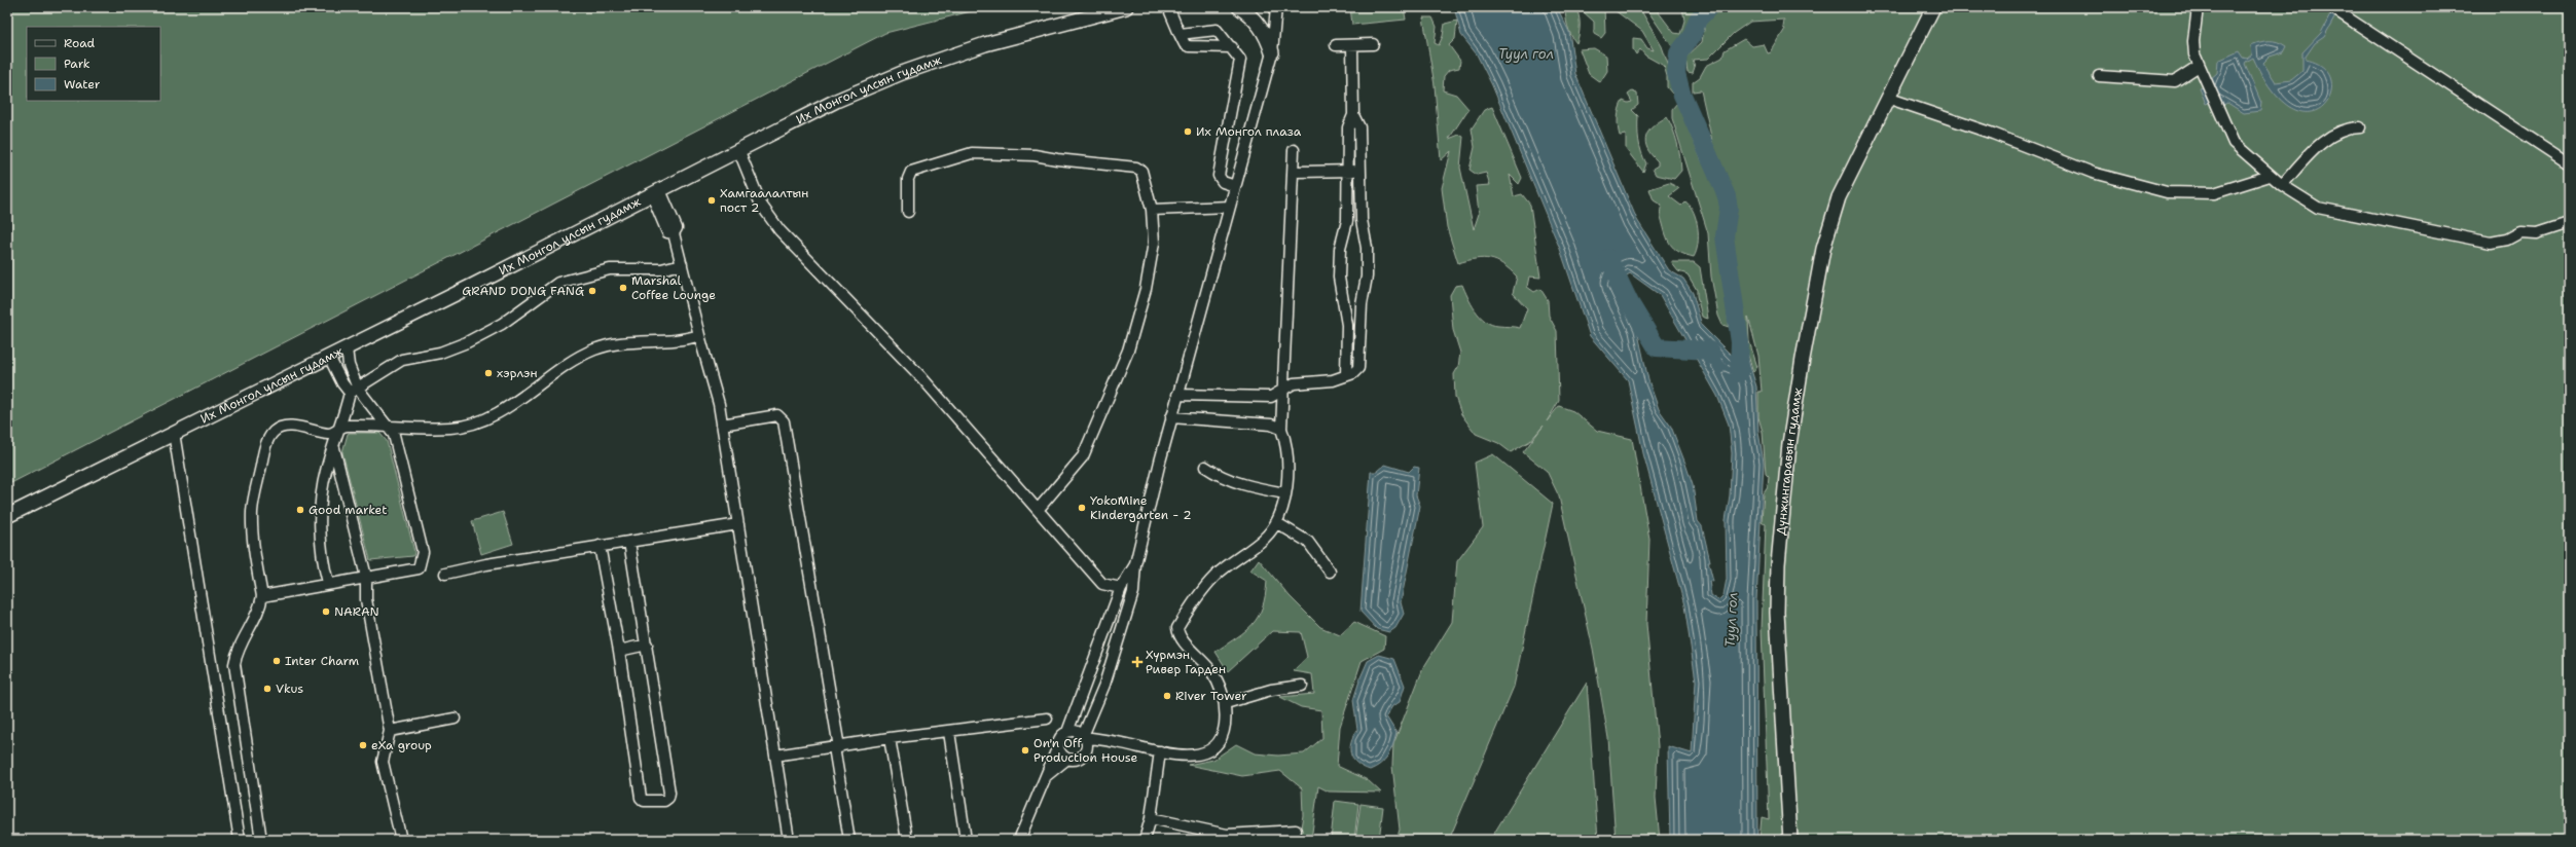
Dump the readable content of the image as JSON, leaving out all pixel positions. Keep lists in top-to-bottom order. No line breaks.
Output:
{"streets":{"main road":["Их Монгол улсын гудамж","Дүнжингаравын гудамж"]},"water":["Туул гол"],"places":{"other":["Их Монгол плаза","Хамгаалалтын пост 2","Marshal Coffee Lounge","GRAND DONG FANG","хэрлэн","YokoMine Kindergarten - 2","Good market","NARAN","Inter Charm","Vkus","River Tower","eXa group","On'n Off Production House"],"health":["Хүрмэн Ривер Гарден"]},"legend":["Road","Park","Water"]}
